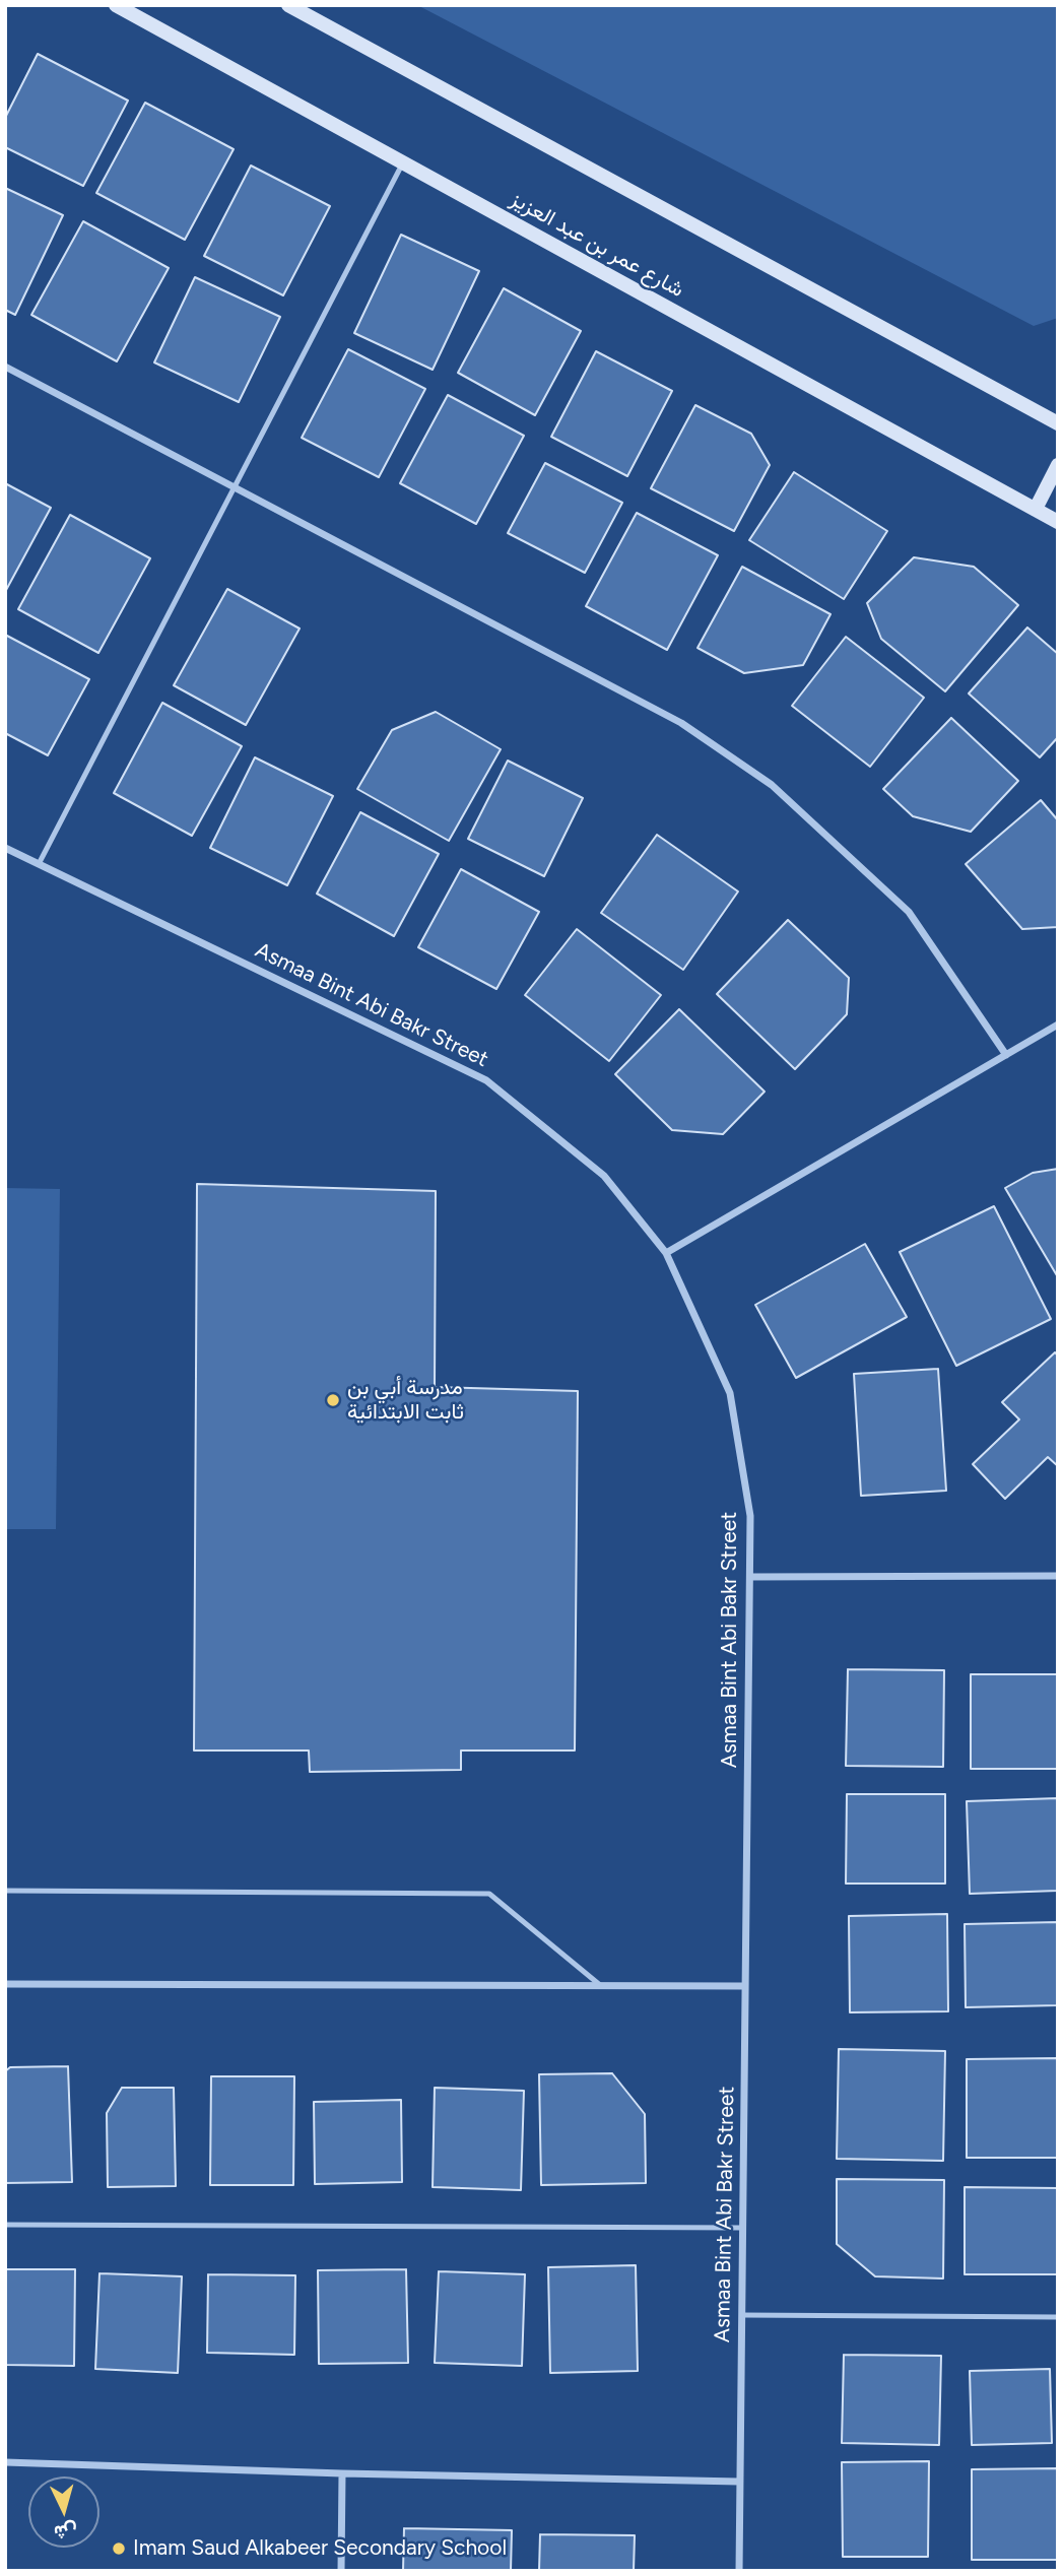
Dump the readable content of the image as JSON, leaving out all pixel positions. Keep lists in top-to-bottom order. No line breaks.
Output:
{"streets":{"street":["شارع عمر بن عبد العزيز","Asmaa Bint Abi Bakr Street"]},"places":["مدرسة أبي بن ثابت الابتدائية","Imam Saud Alkabeer Secondary School"],"north":"bottom"}
